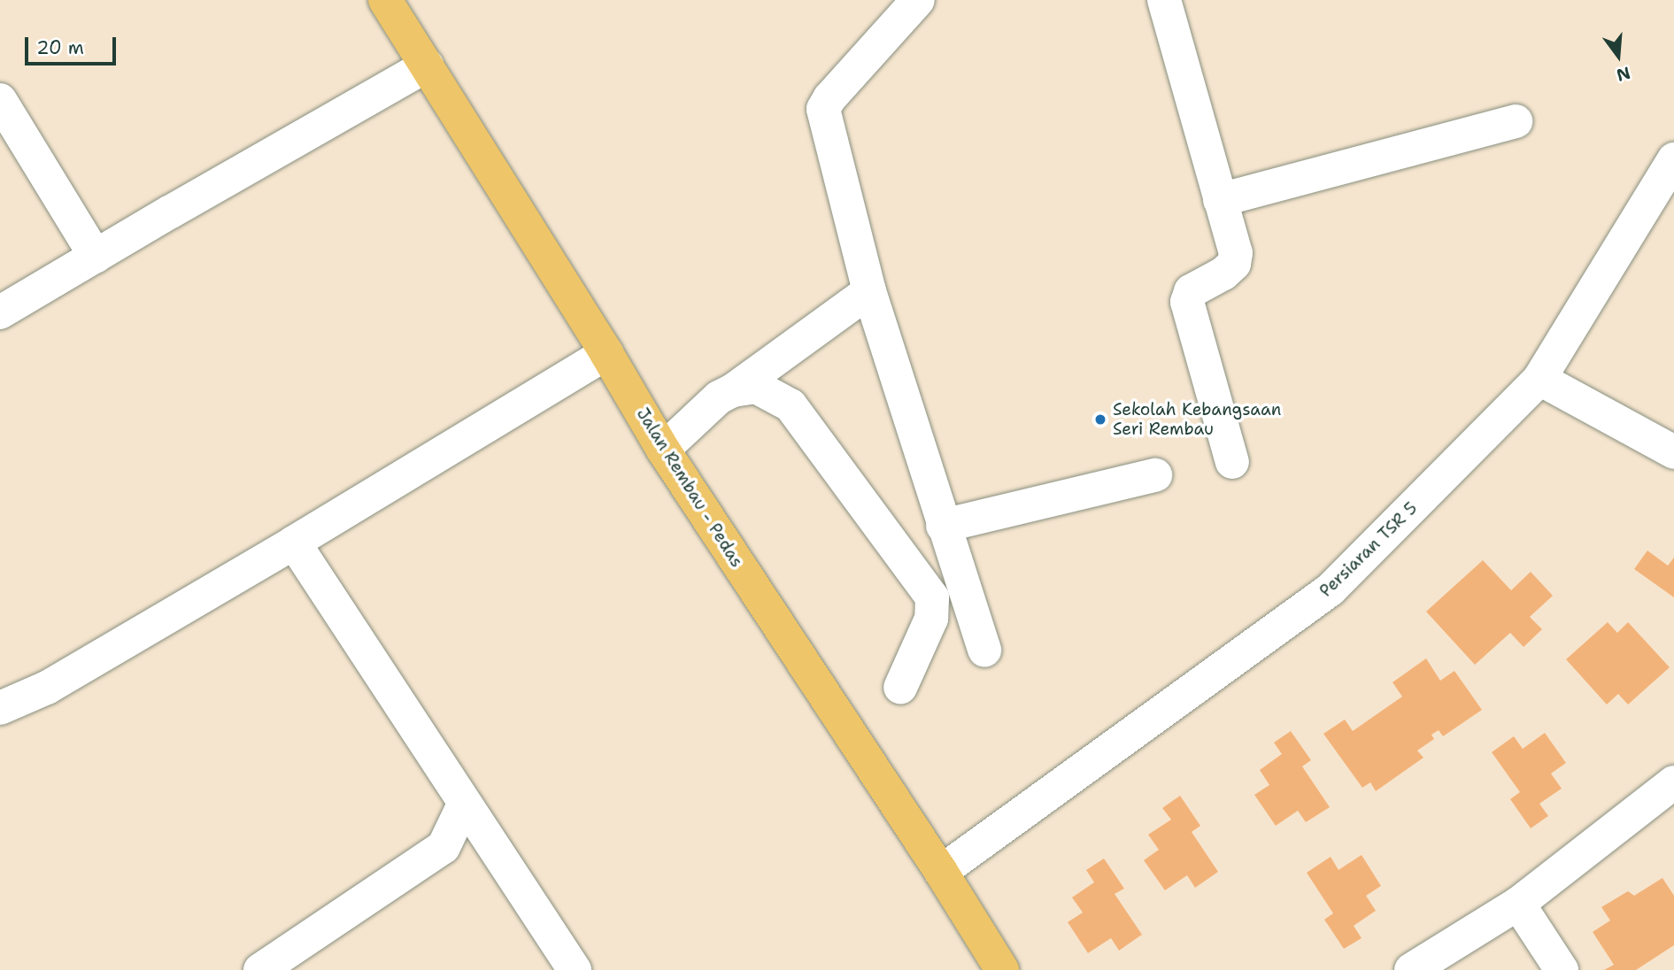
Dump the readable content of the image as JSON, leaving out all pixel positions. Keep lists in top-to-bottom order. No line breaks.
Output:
{"streets":{"main road":["Jalan Rembau - Pedas"],"street":["Persiaran TSR 5"]},"crossings":[["Jalan Rembau - Pedas","Persiaran TSR 5"]],"places":["Sekolah Kebangsaan Seri Rembau"],"scale_bar":"20 m","north":"bottom"}
